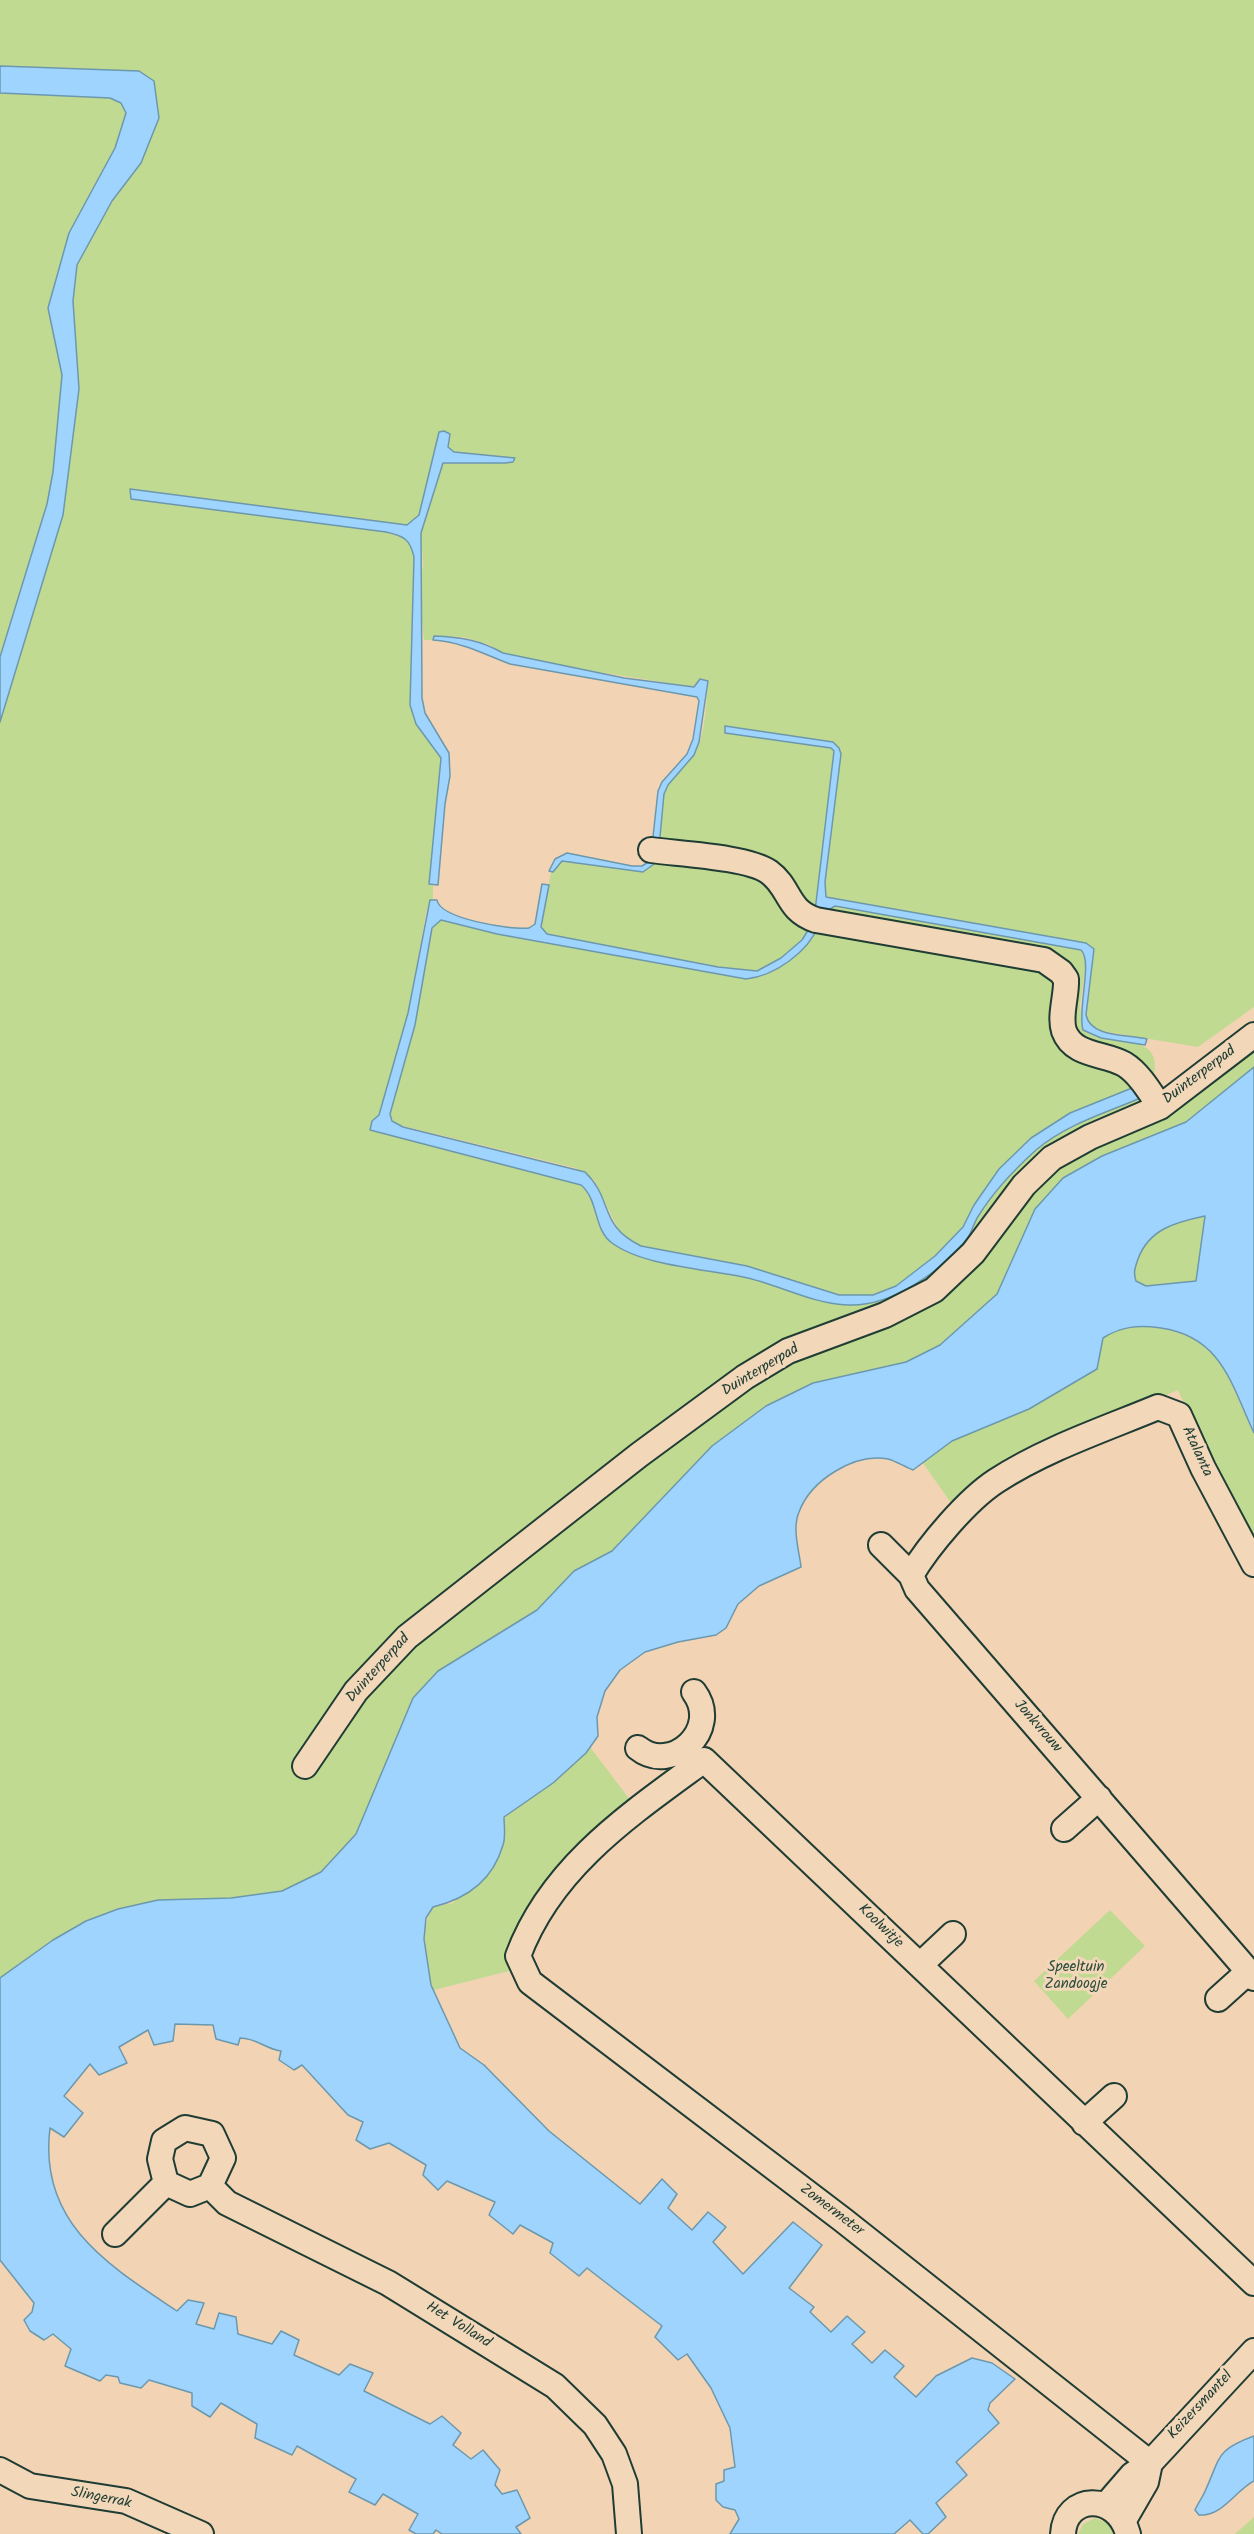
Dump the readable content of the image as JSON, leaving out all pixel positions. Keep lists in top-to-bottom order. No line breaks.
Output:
{"streets":{"street":["Duinterperpad","Atalanta","Jonkvrouw","Koolwitje","Zomermeter","Het Volland","Keizersmantel","Slingerrak"]},"crossings":[["Atalanta","Jonkvrouw"],["Koolwitje","Zomermeter"],["Zomermeter","Keizersmantel"]],"parks":["Speeltuin Zandoogje"]}
